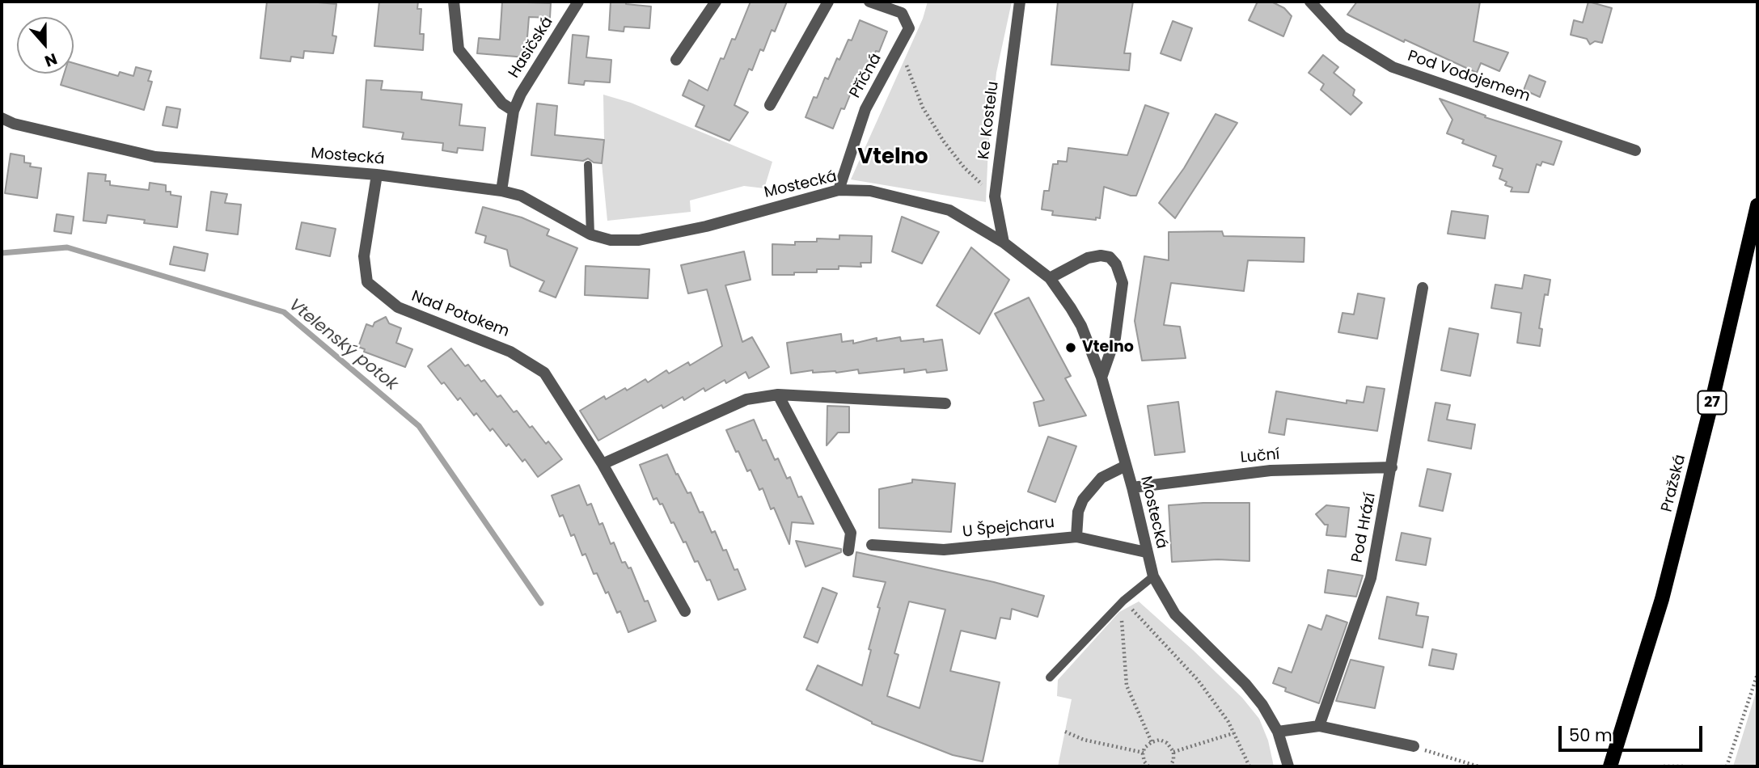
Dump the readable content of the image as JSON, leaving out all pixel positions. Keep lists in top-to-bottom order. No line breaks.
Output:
{"streets":{"main road":["27","Pražská"],"street":["Hasičská","Příčná","Pod Vodojemem","Ke Kostelu","Mostecká","Nad Potokem","Luční","U Špejcharu","Pod Hrází"]},"crossings":[["Hasičská","Mostecká"],["Příčná","Mostecká"],["Ke Kostelu","Mostecká"],["Mostecká","Nad Potokem"],["Mostecká","Luční"],["Mostecká","U Špejcharu"],["Luční","Pod Hrází"]],"districts":["Vtelno"],"water":["Vtelenský potok"],"places":["Vtelno"],"scale_bar":"50 m","north":"bottom"}
